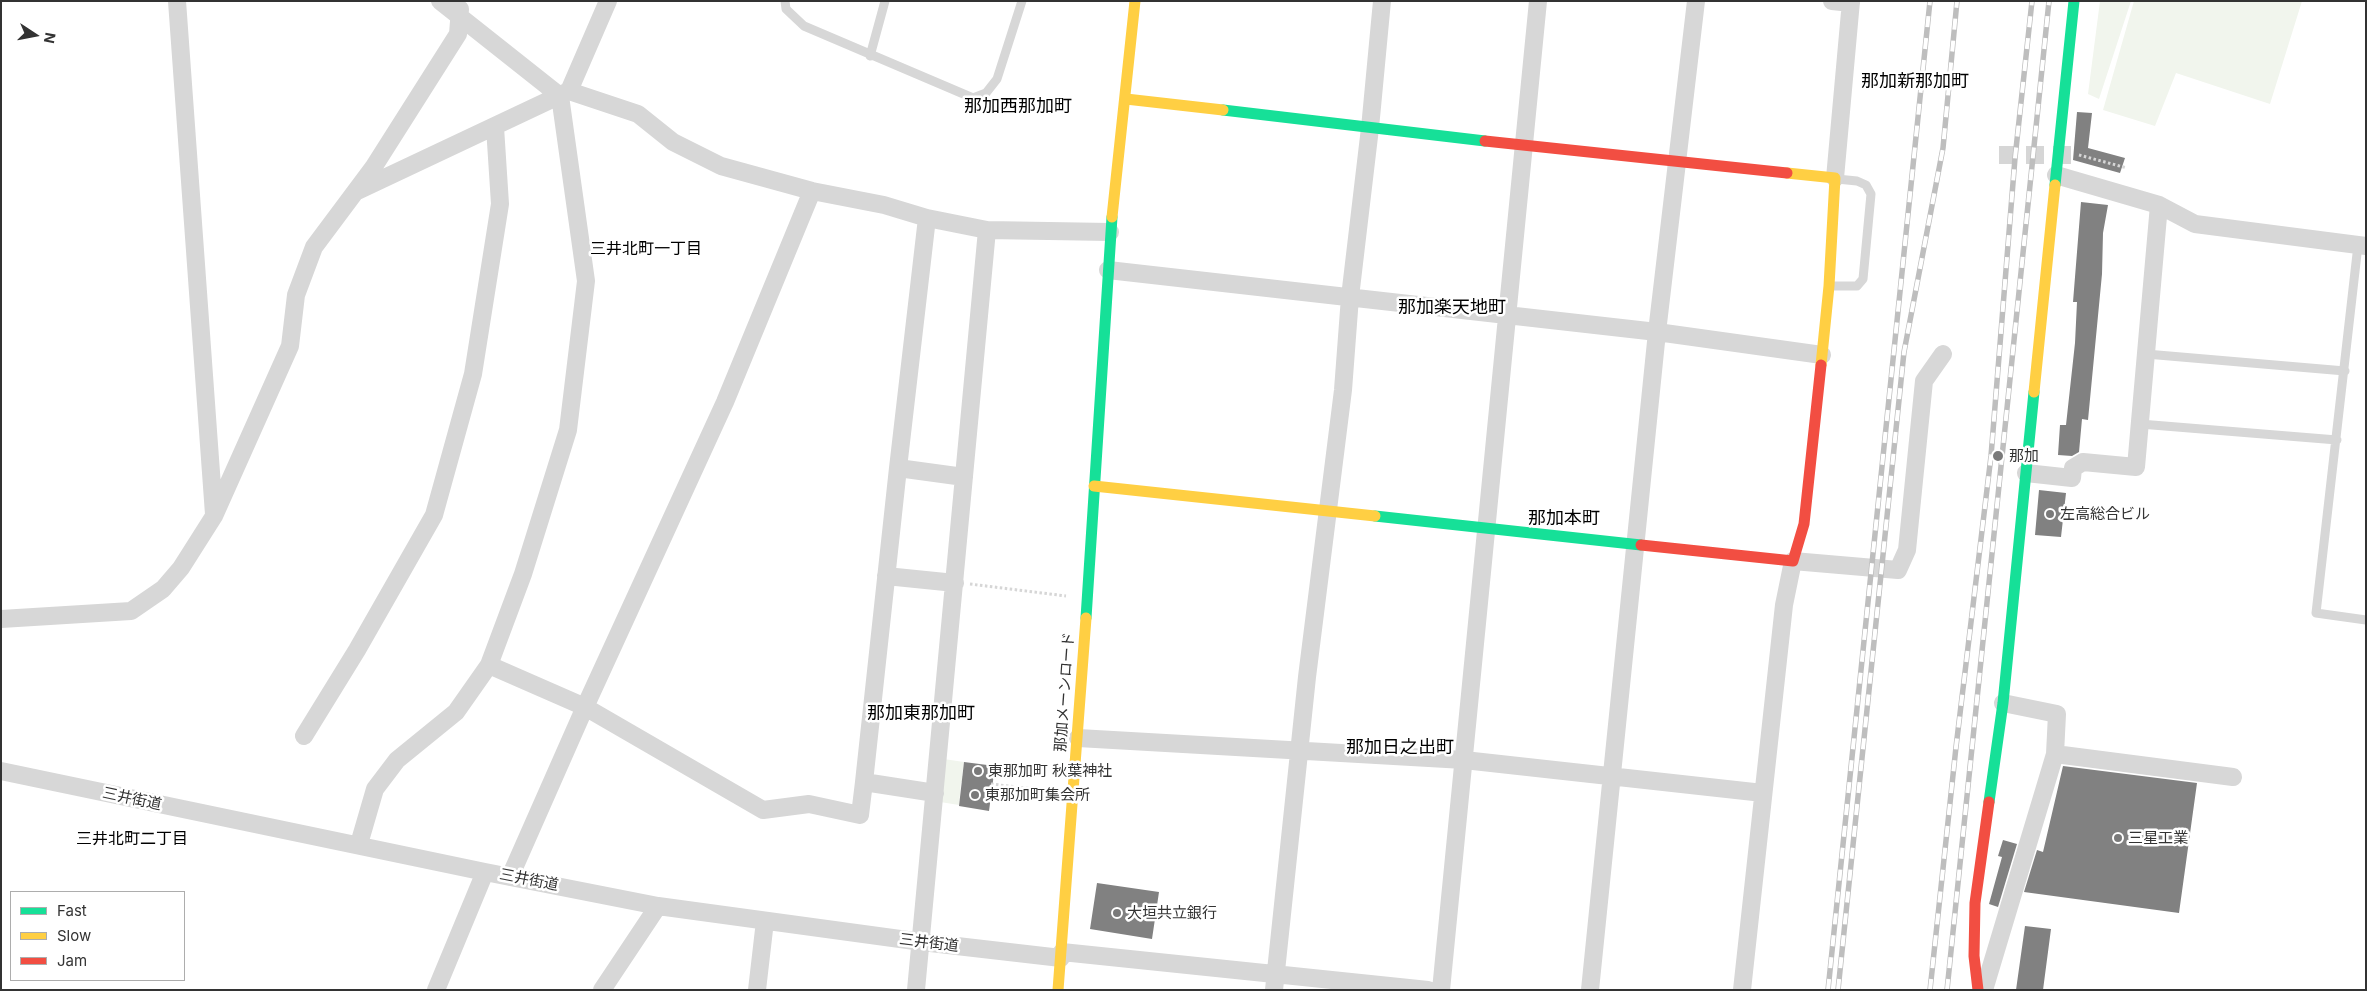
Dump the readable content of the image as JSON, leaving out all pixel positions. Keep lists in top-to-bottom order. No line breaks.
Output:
{"streets":{"street":["那加メーンロード","三井街道"]},"crossings":[["那加メーンロード","三井街道"]],"districts":["那加新那加町","那加西那加町","三井北町一丁目","那加楽天地町","那加本町","那加東那加町","那加日之出町","三井北町二丁目"],"places":["那加","左高総合ビル","東那加町 秋葉神社","東那加町集会所","三星工業","大垣共立銀行"],"legend":["Fast","Slow","Jam"],"north":"right"}
